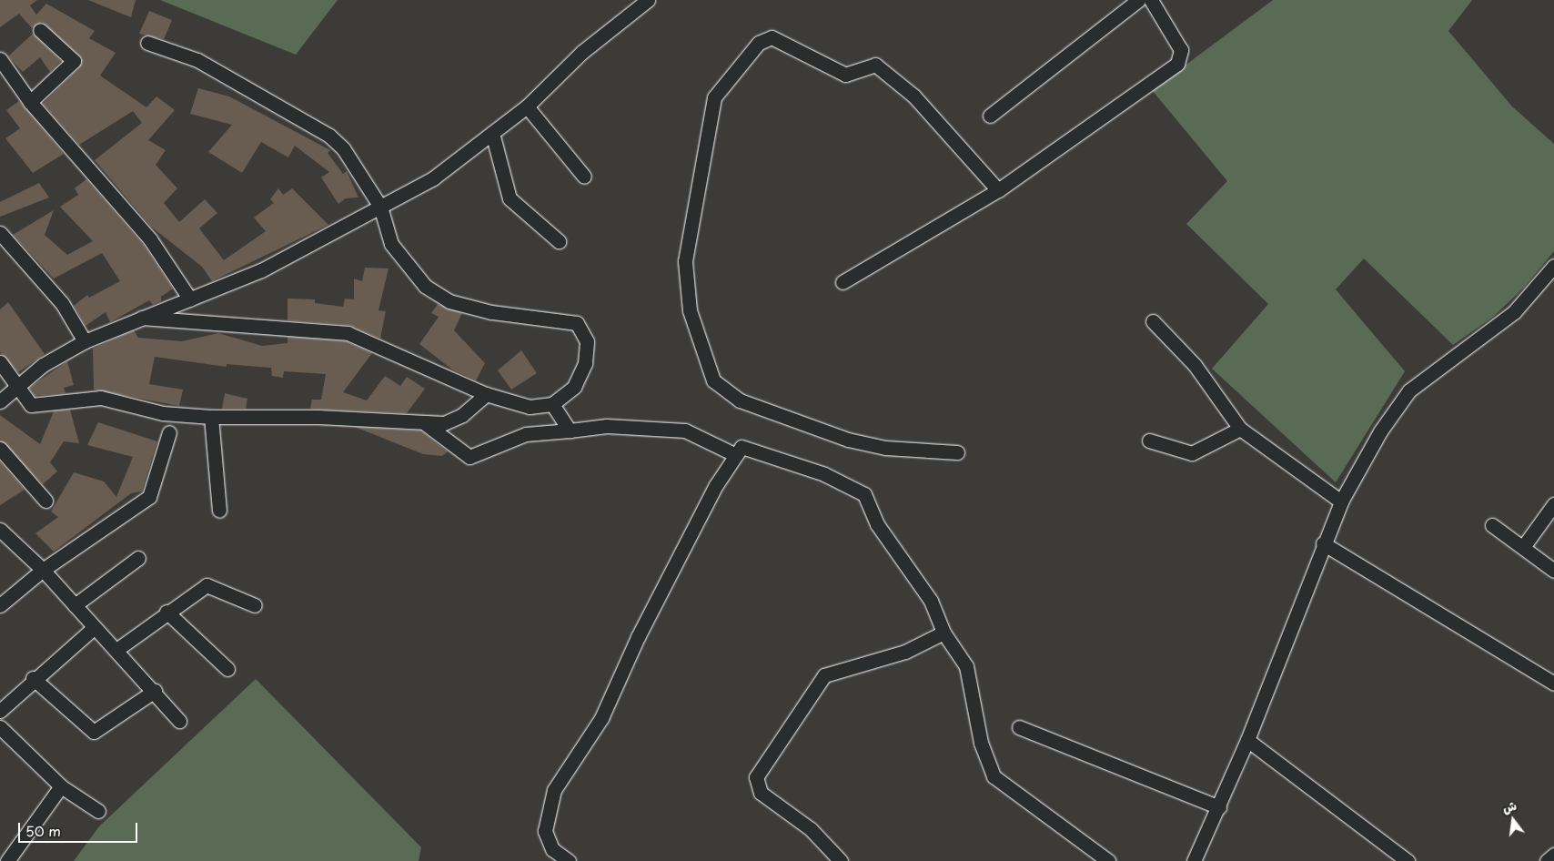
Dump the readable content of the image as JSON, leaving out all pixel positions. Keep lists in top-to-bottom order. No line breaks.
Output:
{"scale_bar":"50 m","north":"top"}
